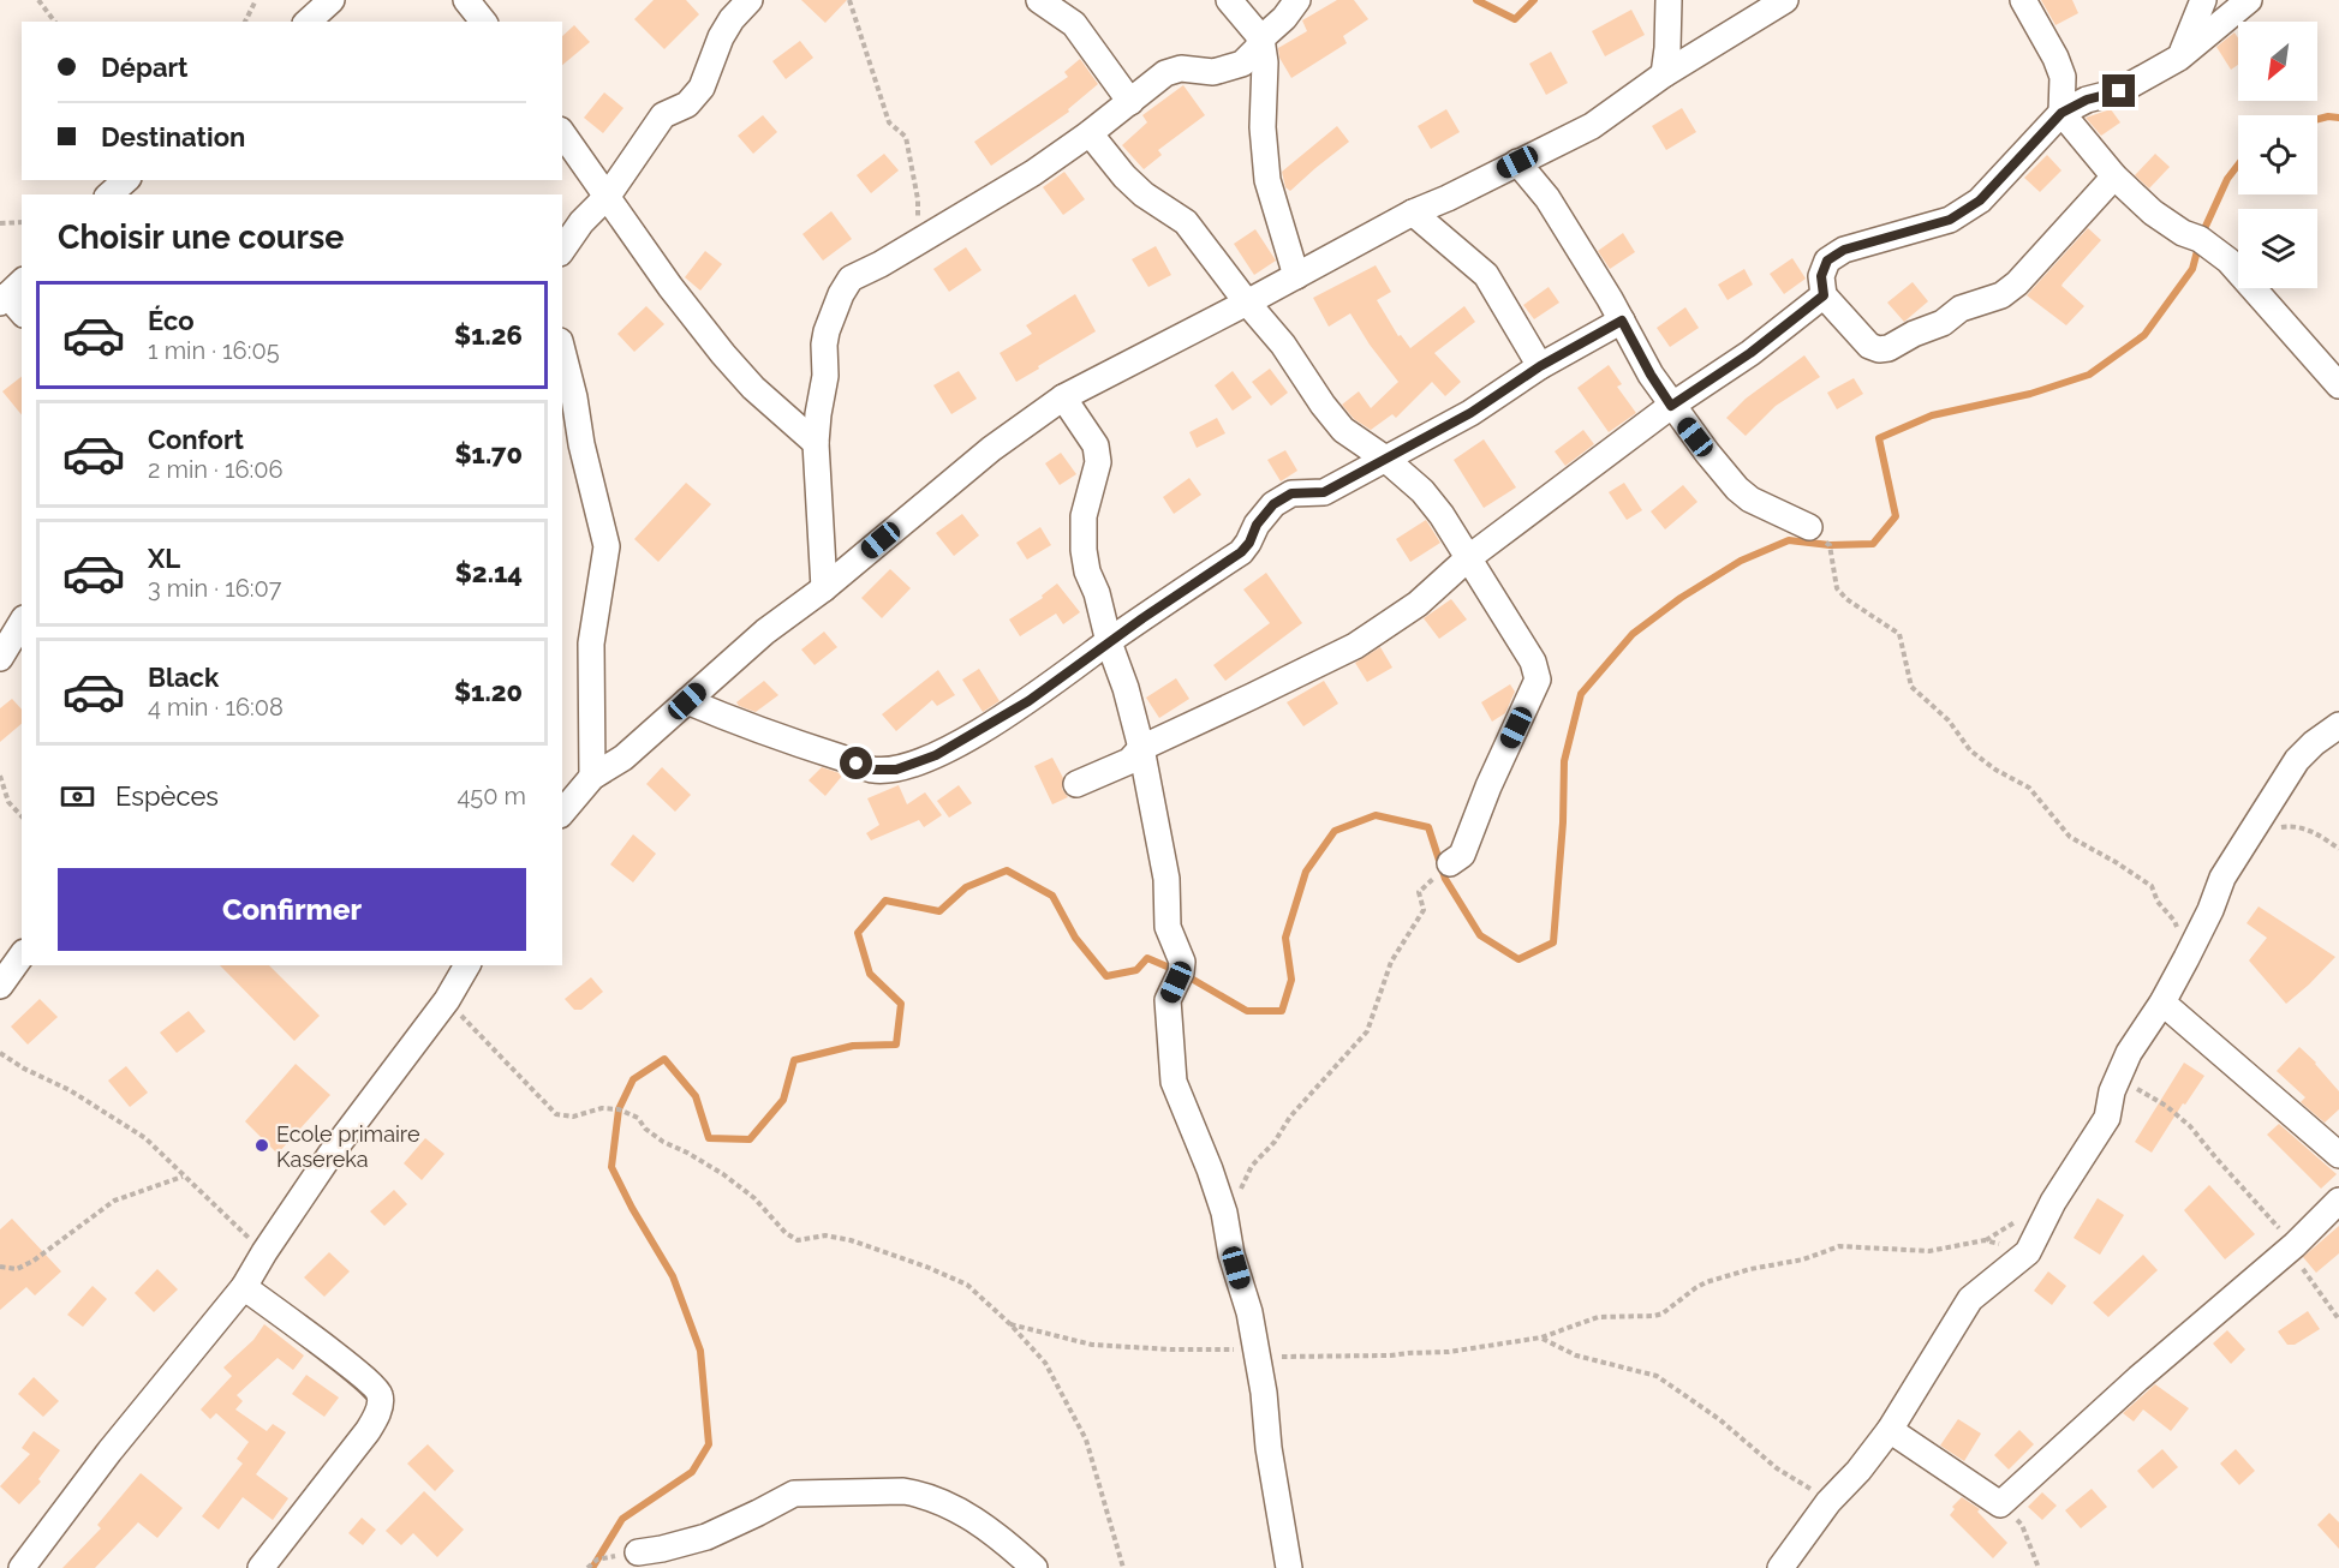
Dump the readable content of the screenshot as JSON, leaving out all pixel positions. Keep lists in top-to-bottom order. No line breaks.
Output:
{"places":["Ecole primaire Kasereka"],"north":"bottom left","page":{"banner":["Départ","Destination"],"heading":"Choisir une course","list":[{"name":"Éco","note":"1 min · 16:05","value":"$1.26"},{"name":"Confort","note":"2 min · 16:06","value":"$1.70"},{"name":"XL","note":"3 min · 16:07","value":"$2.14"},{"name":"Black","note":"4 min · 16:08","value":"$1.20"}],"pay":["Espèces","450 m"],"buttons":"Confirmer"}}
